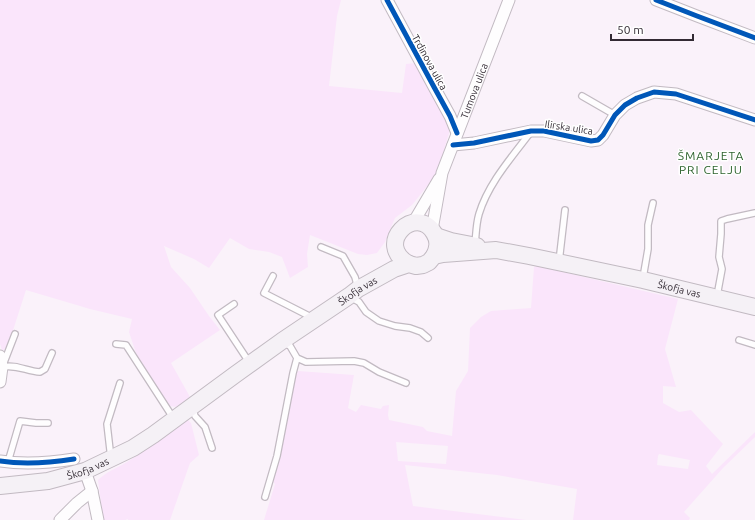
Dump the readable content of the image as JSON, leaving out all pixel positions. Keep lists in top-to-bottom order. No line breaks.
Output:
{"streets":{"main road":["Škofja vas"],"street":["Trdinova ulica","Tumova ulica","Ilirska ulica"]},"crossings":[["Trdinova ulica","Tumova ulica"],["Tumova ulica","Ilirska ulica"],["Tumova ulica","Škofja vas"]],"districts":["ŠMARJETA PRI CELJU"],"scale_bar":"50 m"}
